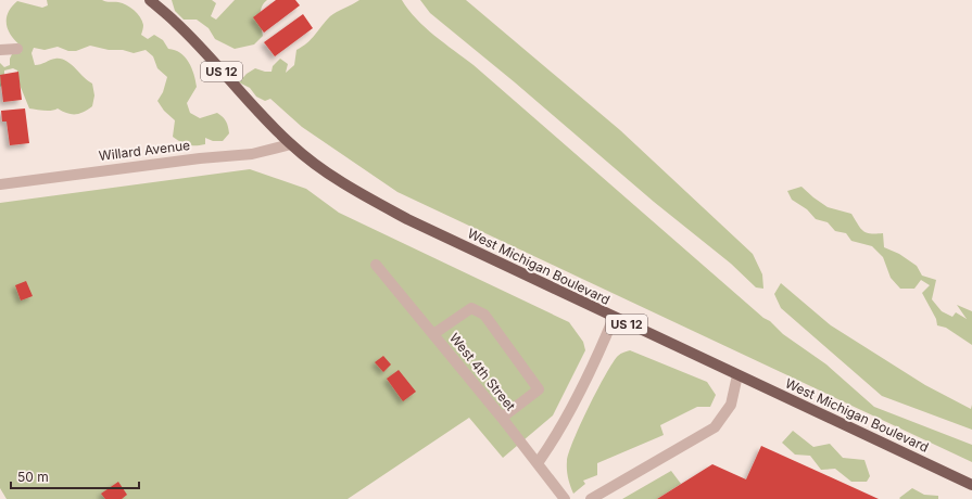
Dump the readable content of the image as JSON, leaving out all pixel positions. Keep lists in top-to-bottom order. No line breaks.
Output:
{"streets":{"main road":["US 12","West Michigan Boulevard"],"street":["Willard Avenue","West 4th Street"]},"crossings":[["US 12","Willard Avenue"],["US 12","West Michigan Boulevard"],["Willard Avenue","West Michigan Boulevard"]],"scale_bar":"50 m"}
